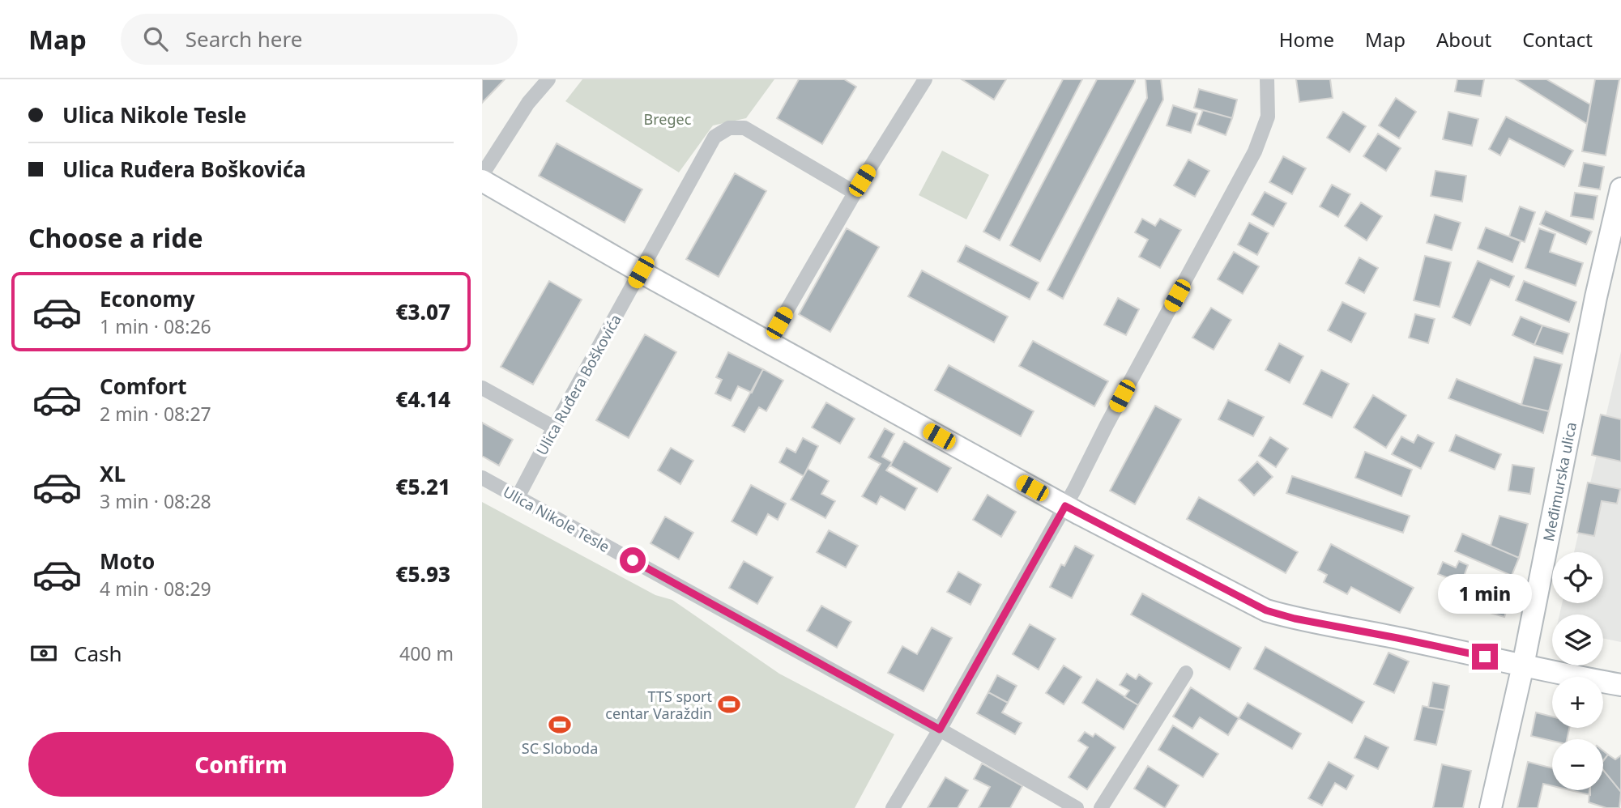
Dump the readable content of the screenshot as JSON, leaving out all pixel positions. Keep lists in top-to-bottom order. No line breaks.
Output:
{"streets":{"street":["Ulica Ruđera Boškovića","Međimurska ulica","Ulica Nikole Tesle"]},"crossings":[["Ulica Ruđera Boškovića","Ulica Nikole Tesle"]],"parks":["Bregec"],"places":{"sports":["TTS sport centar Varaždin","SC Sloboda"]},"page":{"header":"Map","search":"Search here","nav":["Home","Map","About","Contact"],"banner":["Ulica Nikole Tesle","Ulica Ruđera Boškovića"],"heading":"Choose a ride","list":[{"name":"Economy","note":"1 min · 08:26","value":"€3.07"},{"name":"Comfort","note":"2 min · 08:27","value":"€4.14"},{"name":"XL","note":"3 min · 08:28","value":"€5.21"},{"name":"Moto","note":"4 min · 08:29","value":"€5.93"}],"map_buttons":["+","−"],"bubble":"1 min","pay":["Cash","400 m"],"buttons":"Confirm"}}
